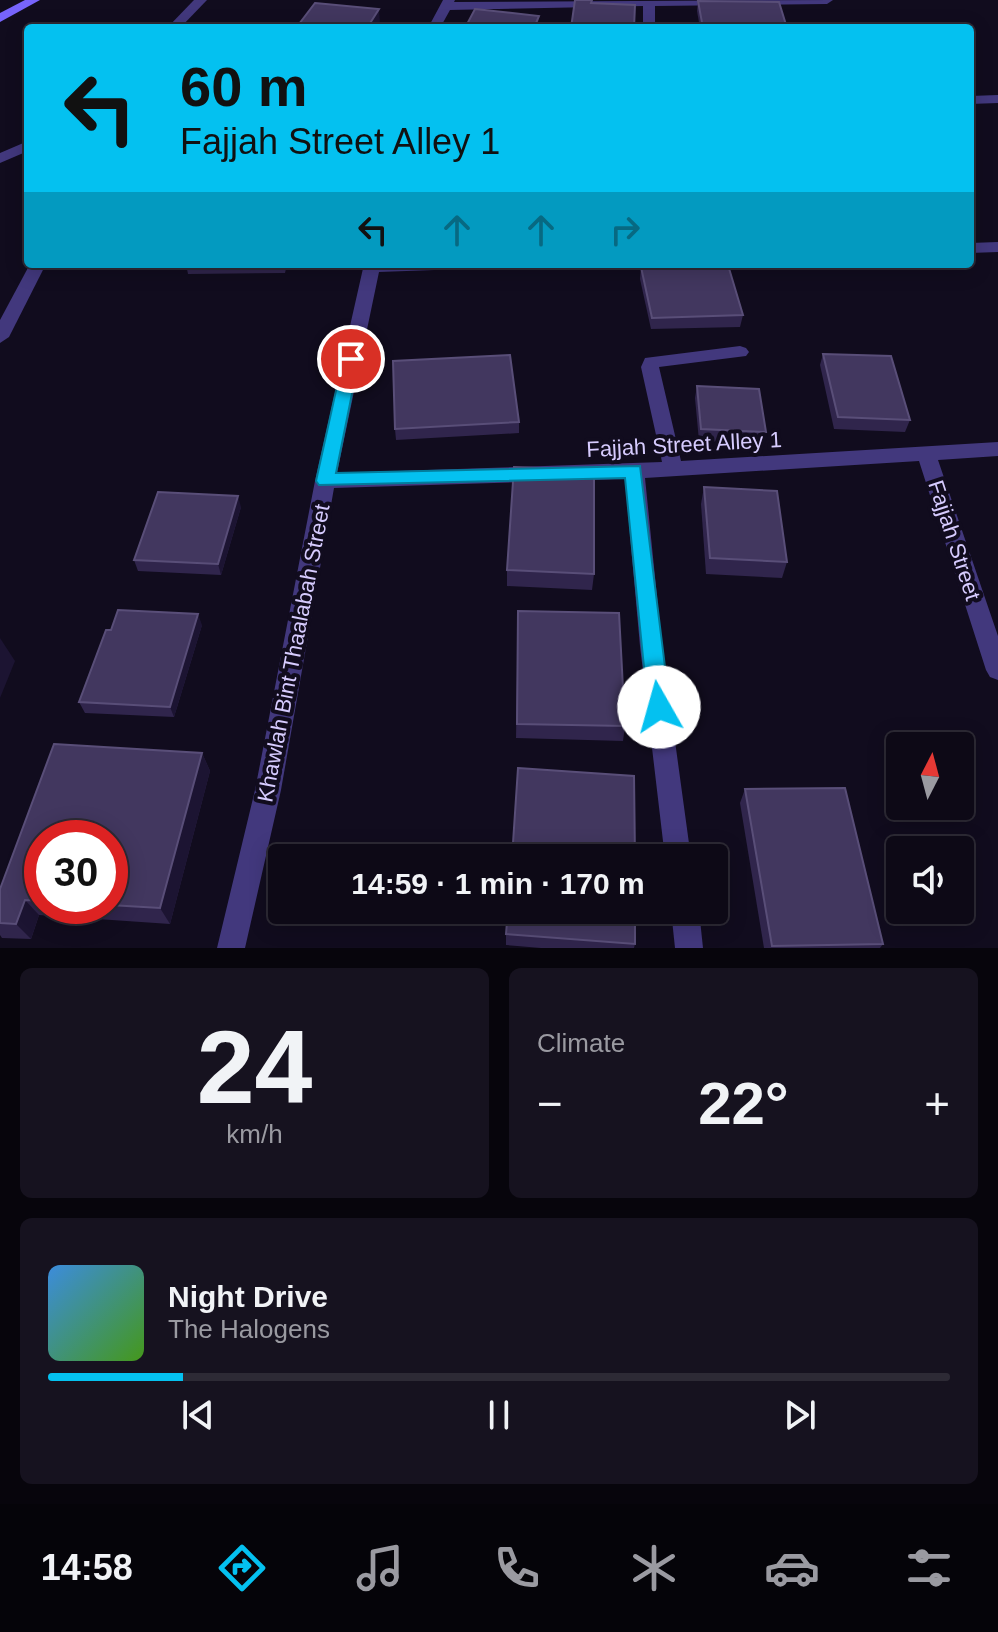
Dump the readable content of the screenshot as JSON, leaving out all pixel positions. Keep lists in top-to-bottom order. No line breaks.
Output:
{"streets":{"street":["Fajjah Street Alley 1","Fajjah Street","Khawlah Bint Thaalabah Street"]},"crossings":[["Fajjah Street Alley 1","Fajjah Street"],["Fajjah Street Alley 1","Khawlah Bint Thaalabah Street"]],"north":"top","page":{"turn":["60 m","Fajjah Street Alley 1"],"limit":"30","trip":"14:59 · 1 min · 170 m","tile":[["24","km/h"],"Climate"],"heat":["−","22°","+"],"song":["Night Drive","The Halogens"],"tabs":"14:58"}}
